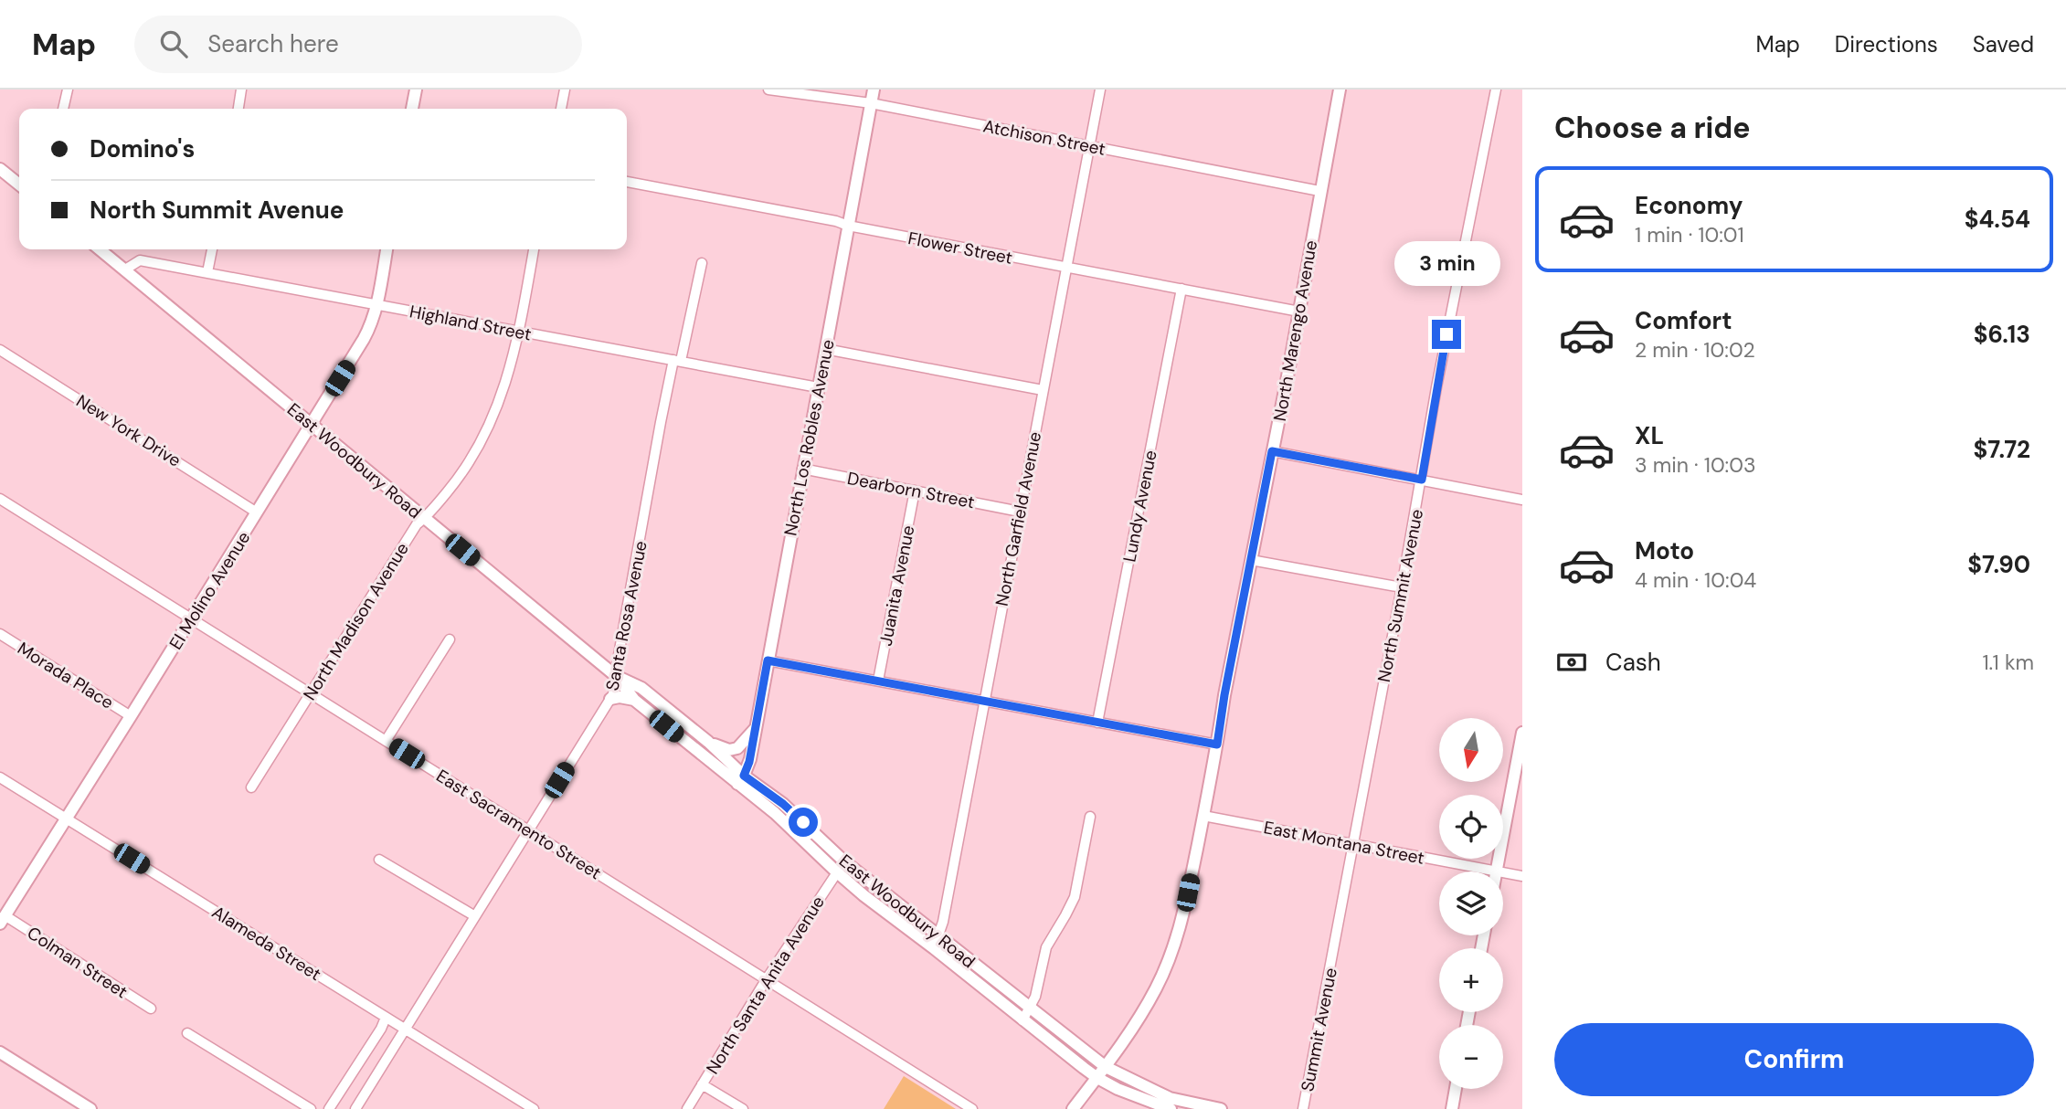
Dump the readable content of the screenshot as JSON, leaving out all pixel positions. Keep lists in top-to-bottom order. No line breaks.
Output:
{"streets":{"street":["Atchison Street","Flower Street","Highland Street","North Marengo Avenue","New York Drive","North Los Robles Avenue","East Woodbury Road","Dearborn Street","Lundy Avenue","North Garfield Avenue","Juanita Avenue","El Molino Avenue","North Summit Avenue","Santa Rosa Avenue","North Madison Avenue","Morada Place","East Sacramento Street","East Montana Street","Alameda Street","Colman Street","North Santa Anita Avenue","Summit Avenue"]},"crossings":[["Atchison Street","North Marengo Avenue"],["Atchison Street","North Los Robles Avenue"],["Atchison Street","North Garfield Avenue"],["Flower Street","North Marengo Avenue"],["Flower Street","North Los Robles Avenue"],["Flower Street","Lundy Avenue"],["Flower Street","North Garfield Avenue"],["Highland Street","North Los Robles Avenue"],["Highland Street","East Woodbury Road"],["Highland Street","El Molino Avenue"],["Highland Street","Santa Rosa Avenue"],["Highland Street","North Madison Avenue"],["North Marengo Avenue","East Woodbury Road"],["North Marengo Avenue","East Montana Street"],["New York Drive","El Molino Avenue"],["North Los Robles Avenue","East Woodbury Road"],["North Los Robles Avenue","Dearborn Street"],["East Woodbury Road","North Garfield Avenue"],["East Woodbury Road","El Molino Avenue"],["East Woodbury Road","Santa Rosa Avenue"],["East Woodbury Road","North Madison Avenue"],["East Woodbury Road","North Santa Anita Avenue"],["Dearborn Street","North Garfield Avenue"],["Dearborn Street","Juanita Avenue"],["El Molino Avenue","Morada Place"],["El Molino Avenue","East Sacramento Street"],["El Molino Avenue","Alameda Street"],["El Molino Avenue","Colman Street"],["North Summit Avenue","East Montana Street"],["North Summit Avenue","Summit Avenue"],["Santa Rosa Avenue","East Sacramento Street"],["Santa Rosa Avenue","Alameda Street"],["North Madison Avenue","East Sacramento Street"],["East Sacramento Street","North Santa Anita Avenue"]],"north":"bottom","page":{"header":"Map","search":"Search here","nav":["Map","Directions","Saved"],"heading":"Choose a ride","banner":["Domino's","North Summit Avenue"],"list":[{"name":"Economy","note":"1 min · 10:01","value":"$4.54"},{"name":"Comfort","note":"2 min · 10:02","value":"$6.13"},{"name":"XL","note":"3 min · 10:03","value":"$7.72"},{"name":"Moto","note":"4 min · 10:04","value":"$7.90"}],"bubble":"3 min","pay":["Cash","1.1 km"],"map_buttons":["+","−"],"buttons":"Confirm"}}
